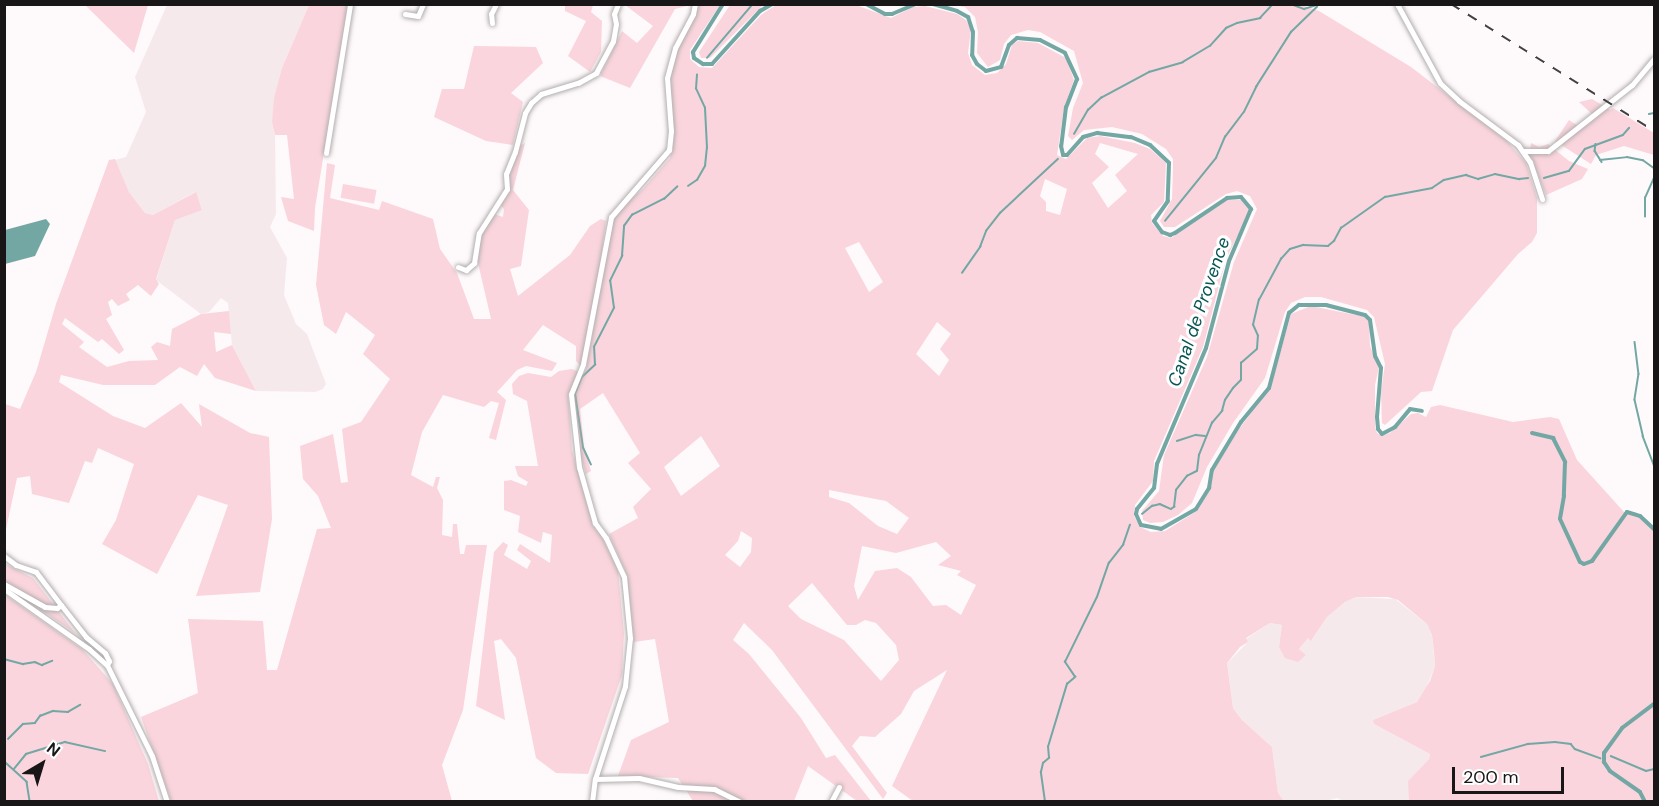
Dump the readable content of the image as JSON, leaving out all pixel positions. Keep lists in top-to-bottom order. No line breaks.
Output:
{"water":["Canal de Provence"],"scale_bar":"200 m","north":"top right"}
